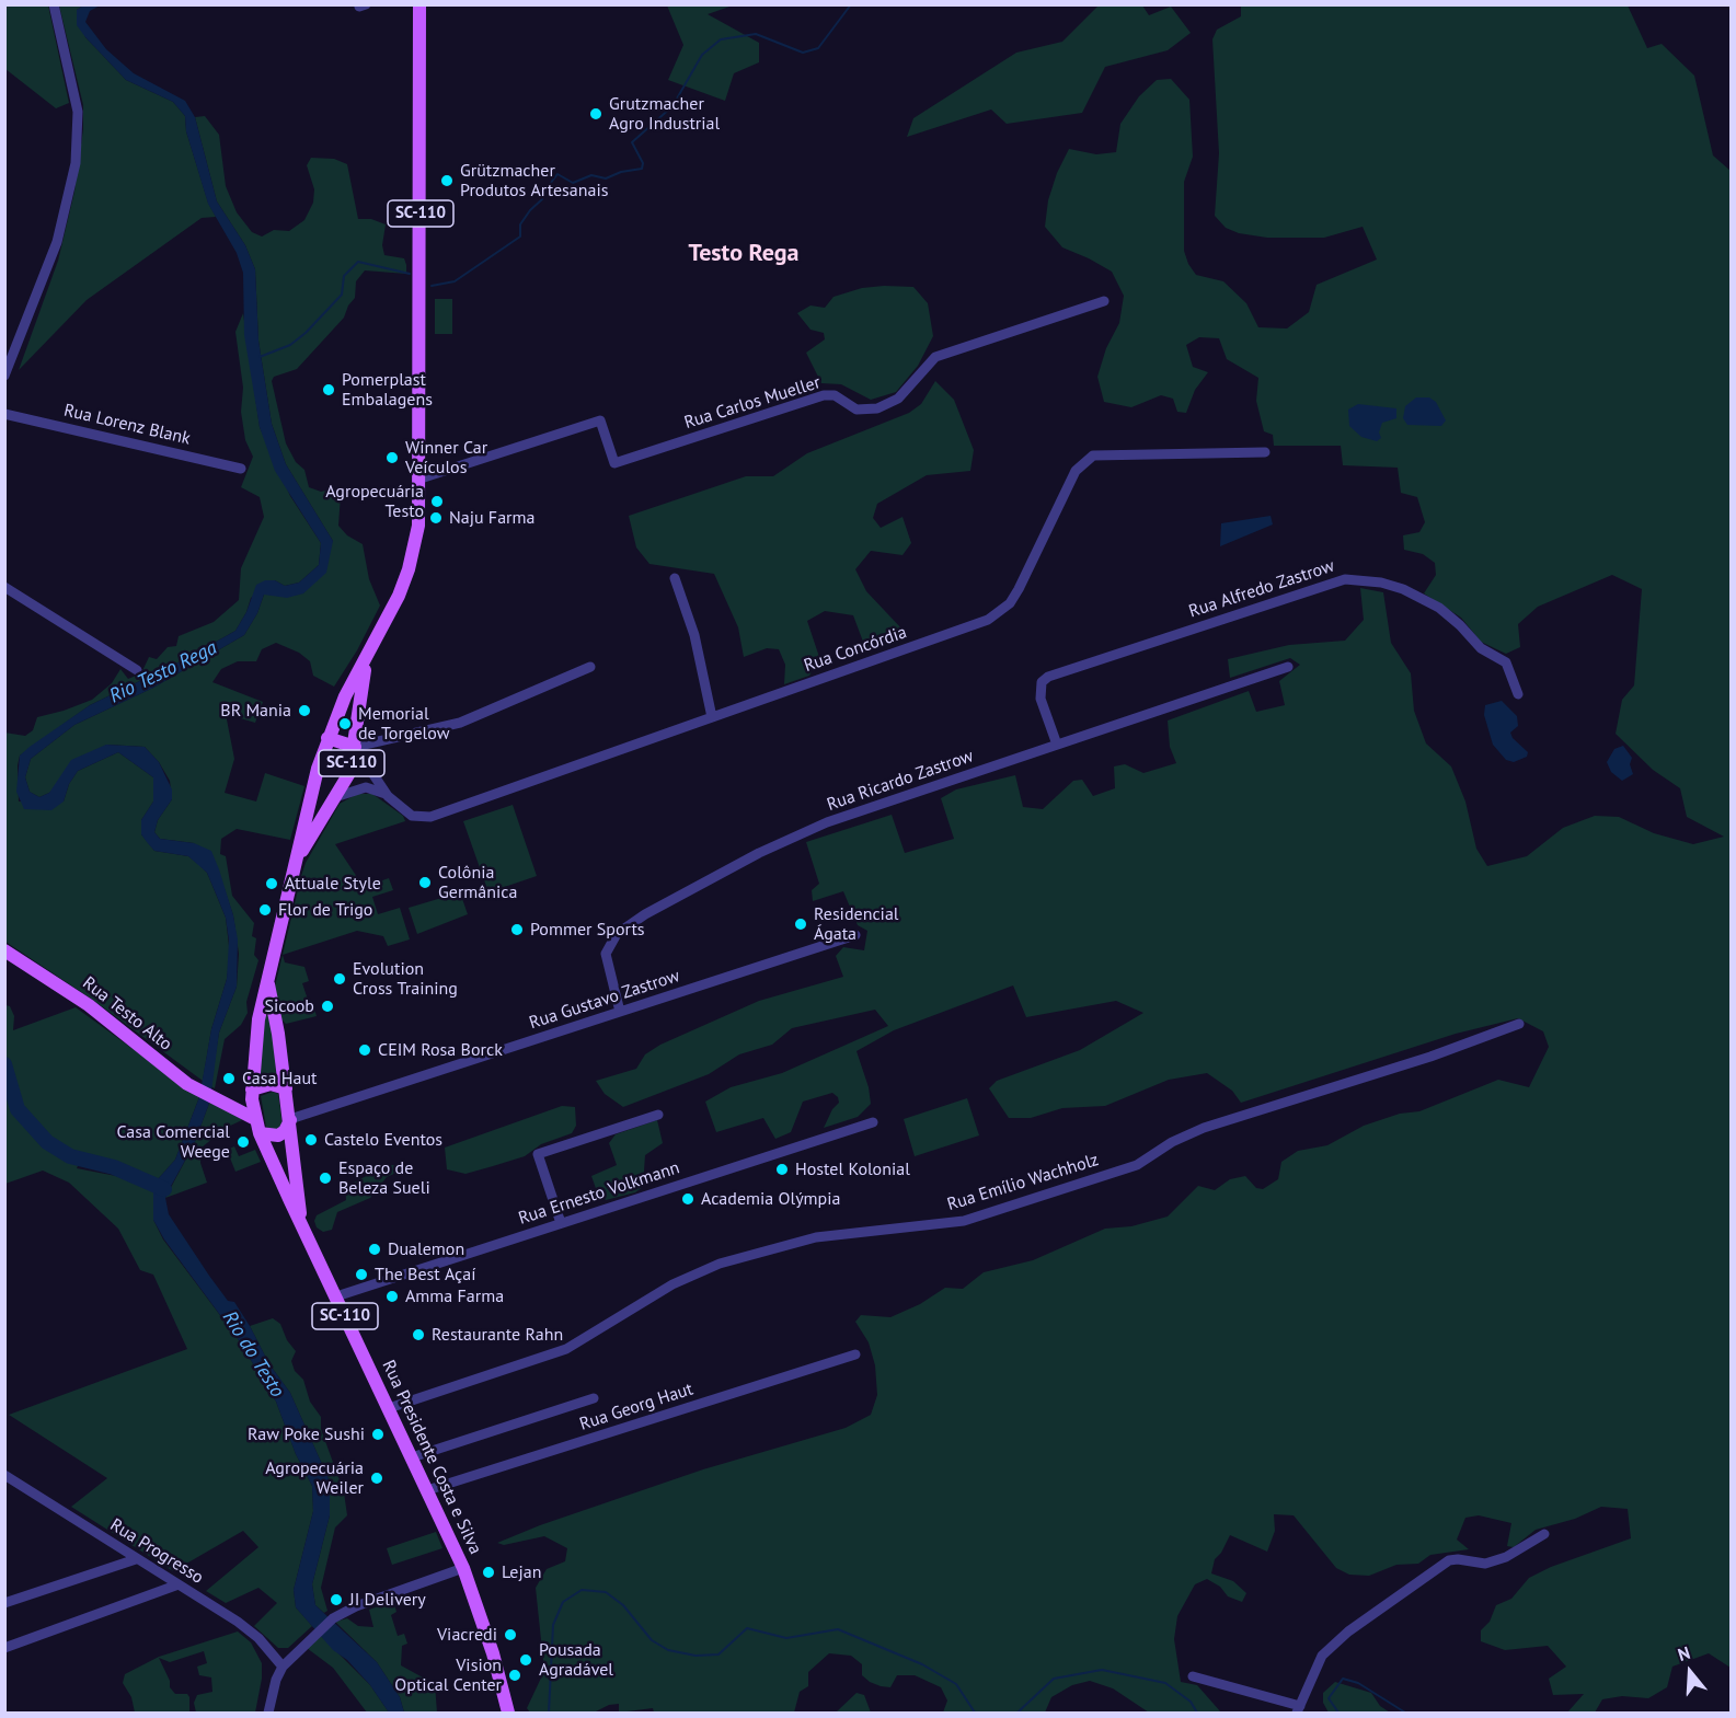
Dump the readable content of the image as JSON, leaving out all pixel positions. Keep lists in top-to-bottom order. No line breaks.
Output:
{"streets":{"main road":["SC-110","Rua Testo Alto","Rua Presidente Costa e Silva"],"street":["Rua Carlos Mueller","Rua Lorenz Blank","Rua Alfredo Zastrow","Rua Concórdia","Rua Ricardo Zastrow","Rua Gustavo Zastrow","Rua Emílio Wachholz","Rua Ernesto Volkmann","Rua Georg Haut","Rua Progresso"]},"crossings":[["Rua Carlos Mueller","Rua Presidente Costa e Silva"],["Rua Alfredo Zastrow","Rua Ricardo Zastrow"],["Rua Concórdia","Rua Presidente Costa e Silva"],["Rua Ricardo Zastrow","Rua Gustavo Zastrow"],["Rua Gustavo Zastrow","Rua Testo Alto"],["Rua Gustavo Zastrow","Rua Presidente Costa e Silva"],["Rua Testo Alto","Rua Presidente Costa e Silva"],["Rua Emílio Wachholz","Rua Presidente Costa e Silva"],["Rua Ernesto Volkmann","Rua Presidente Costa e Silva"],["Rua Georg Haut","Rua Presidente Costa e Silva"]],"districts":["Testo Rega"],"water":["Rio Testo Rega","Rio do Testo"],"places":["Grutzmacher Agro Industrial","Grützmacher Produtos Artesanais","Pomerplast Embalagens","Winner Car Veículos","Agropecuária Testo","Naju Farma","BR Mania","Memorial de Torgelow","Colônia Germânica","Attuale Style","Flor de Trigo","Residencial Ágata","Pommer Sports","Evolution Cross Training","Sicoob","CEIM Rosa Borck","Casa Haut","Castelo Eventos","Casa Comercial Weege","Hostel Kolonial","Espaço de Beleza Sueli","Academia Olýmpia","Dualemon","The Best Açaí","Amma Farma","Restaurante Rahn","Raw Poke Sushi","Agropecuária Weiler","Lejan","JI Delivery","Viacredi","Pousada Agradável","Vision Optical Center"],"north":"top"}
